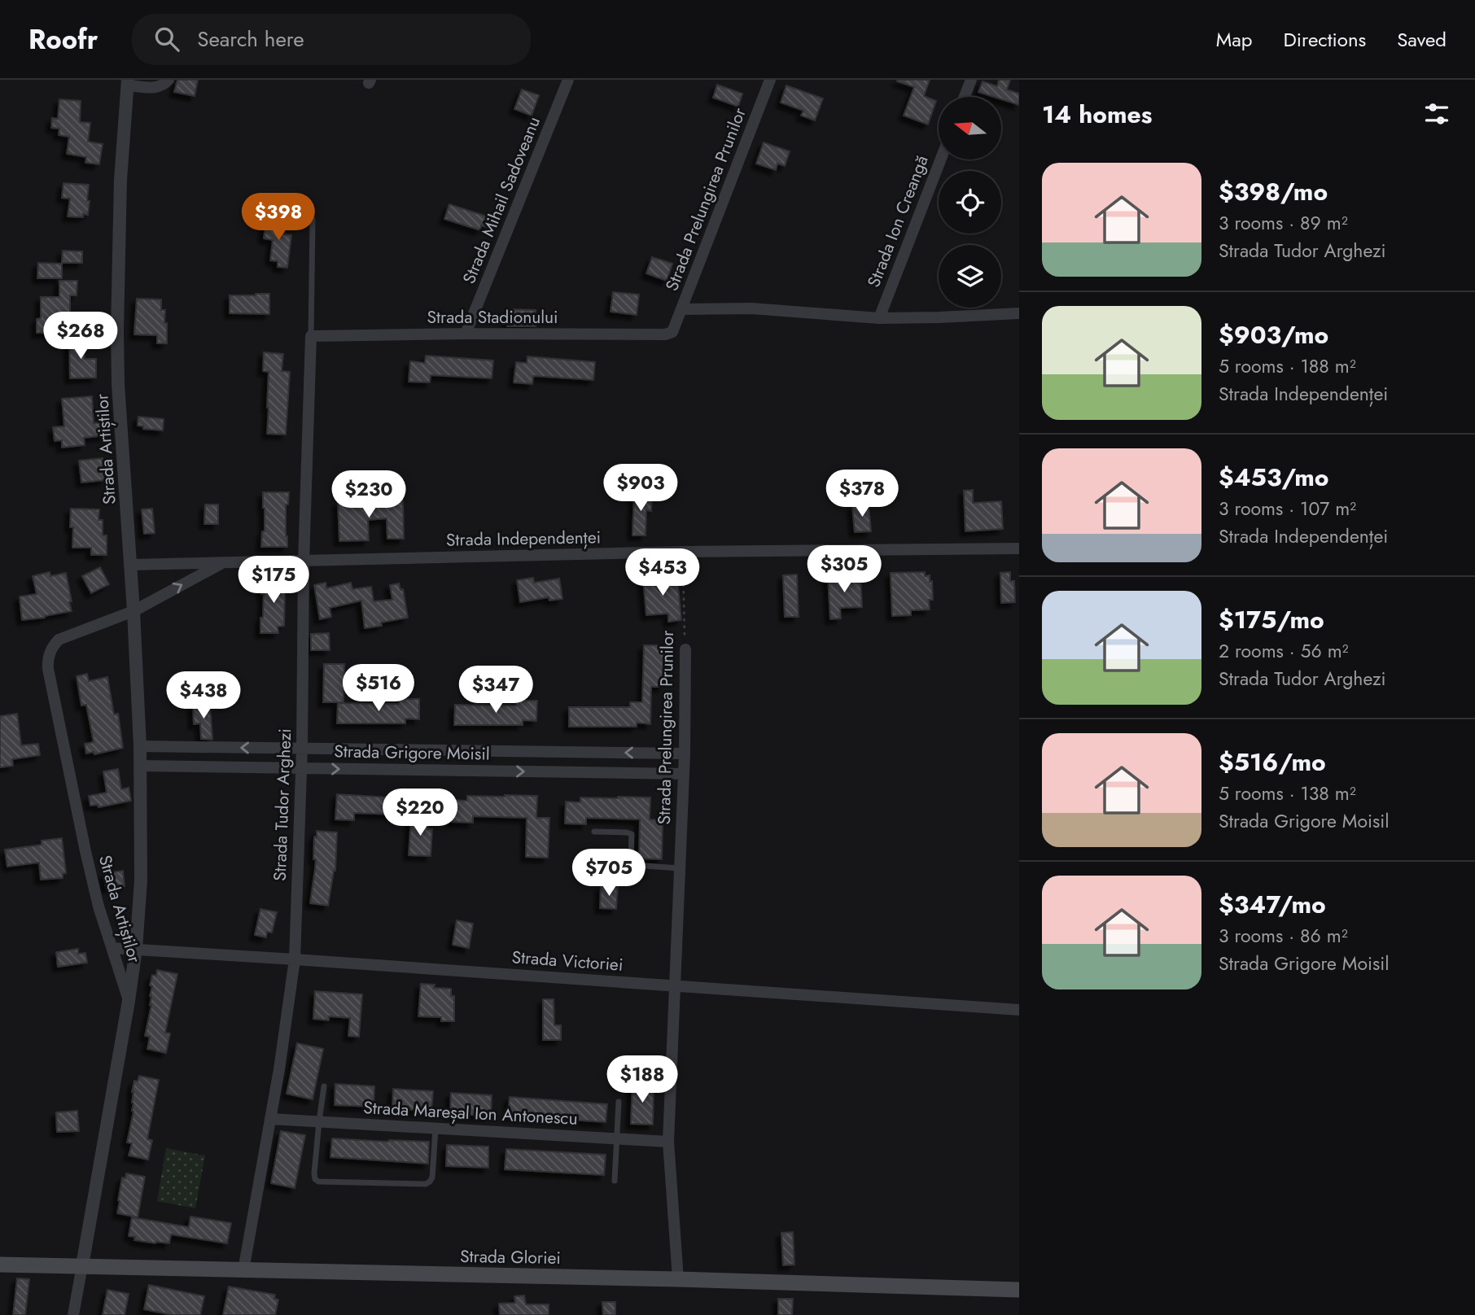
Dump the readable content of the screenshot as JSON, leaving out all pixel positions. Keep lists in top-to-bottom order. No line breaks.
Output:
{"streets":{"main road":["Strada Gloriei"],"street":["Strada Prelungirea Prunilor","Strada Mihail Sadoveanu","Strada Ion Creangă","Strada Stadionului","Strada Artiștilor","Strada Independenței","Strada Grigore Moisil","Strada Tudor Arghezi","Strada Victoriei","Strada Mareșal Ion Antonescu"]},"crossings":[["Strada Prelungirea Prunilor","Strada Stadionului"],["Strada Prelungirea Prunilor","Strada Independenței"],["Strada Prelungirea Prunilor","Strada Grigore Moisil"],["Strada Prelungirea Prunilor","Strada Victoriei"],["Strada Prelungirea Prunilor","Strada Mareșal Ion Antonescu"],["Strada Prelungirea Prunilor","Strada Gloriei"],["Strada Mihail Sadoveanu","Strada Stadionului"],["Strada Stadionului","Strada Tudor Arghezi"],["Strada Artiștilor","Strada Independenței"],["Strada Artiștilor","Strada Grigore Moisil"],["Strada Artiștilor","Strada Victoriei"],["Strada Artiștilor","Strada Gloriei"],["Strada Independenței","Strada Tudor Arghezi"],["Strada Grigore Moisil","Strada Tudor Arghezi"],["Strada Tudor Arghezi","Strada Victoriei"],["Strada Tudor Arghezi","Strada Mareșal Ion Antonescu"],["Strada Tudor Arghezi","Strada Gloriei"]],"north":"left","page":{"header":"Roofr","search":"Search here","nav":["Map","Directions","Saved"],"heading":"14 homes","list":[{"name":"$398/mo","note":"3 rooms · 89 m² · Strada Tudor Arghezi"},{"name":"$903/mo","note":"5 rooms · 188 m² · Strada Independenței"},{"name":"$453/mo","note":"3 rooms · 107 m² · Strada Independenței"},{"name":"$175/mo","note":"2 rooms · 56 m² · Strada Tudor Arghezi"},{"name":"$516/mo","note":"5 rooms · 138 m² · Strada Grigore Moisil"},{"name":"$347/mo","note":"3 rooms · 86 m² · Strada Grigore Moisil"}],"price":["$398","$268","$903","$378","$230","$305","$453","$175","$516","$347","$438","$220","$705","$188"]}}
